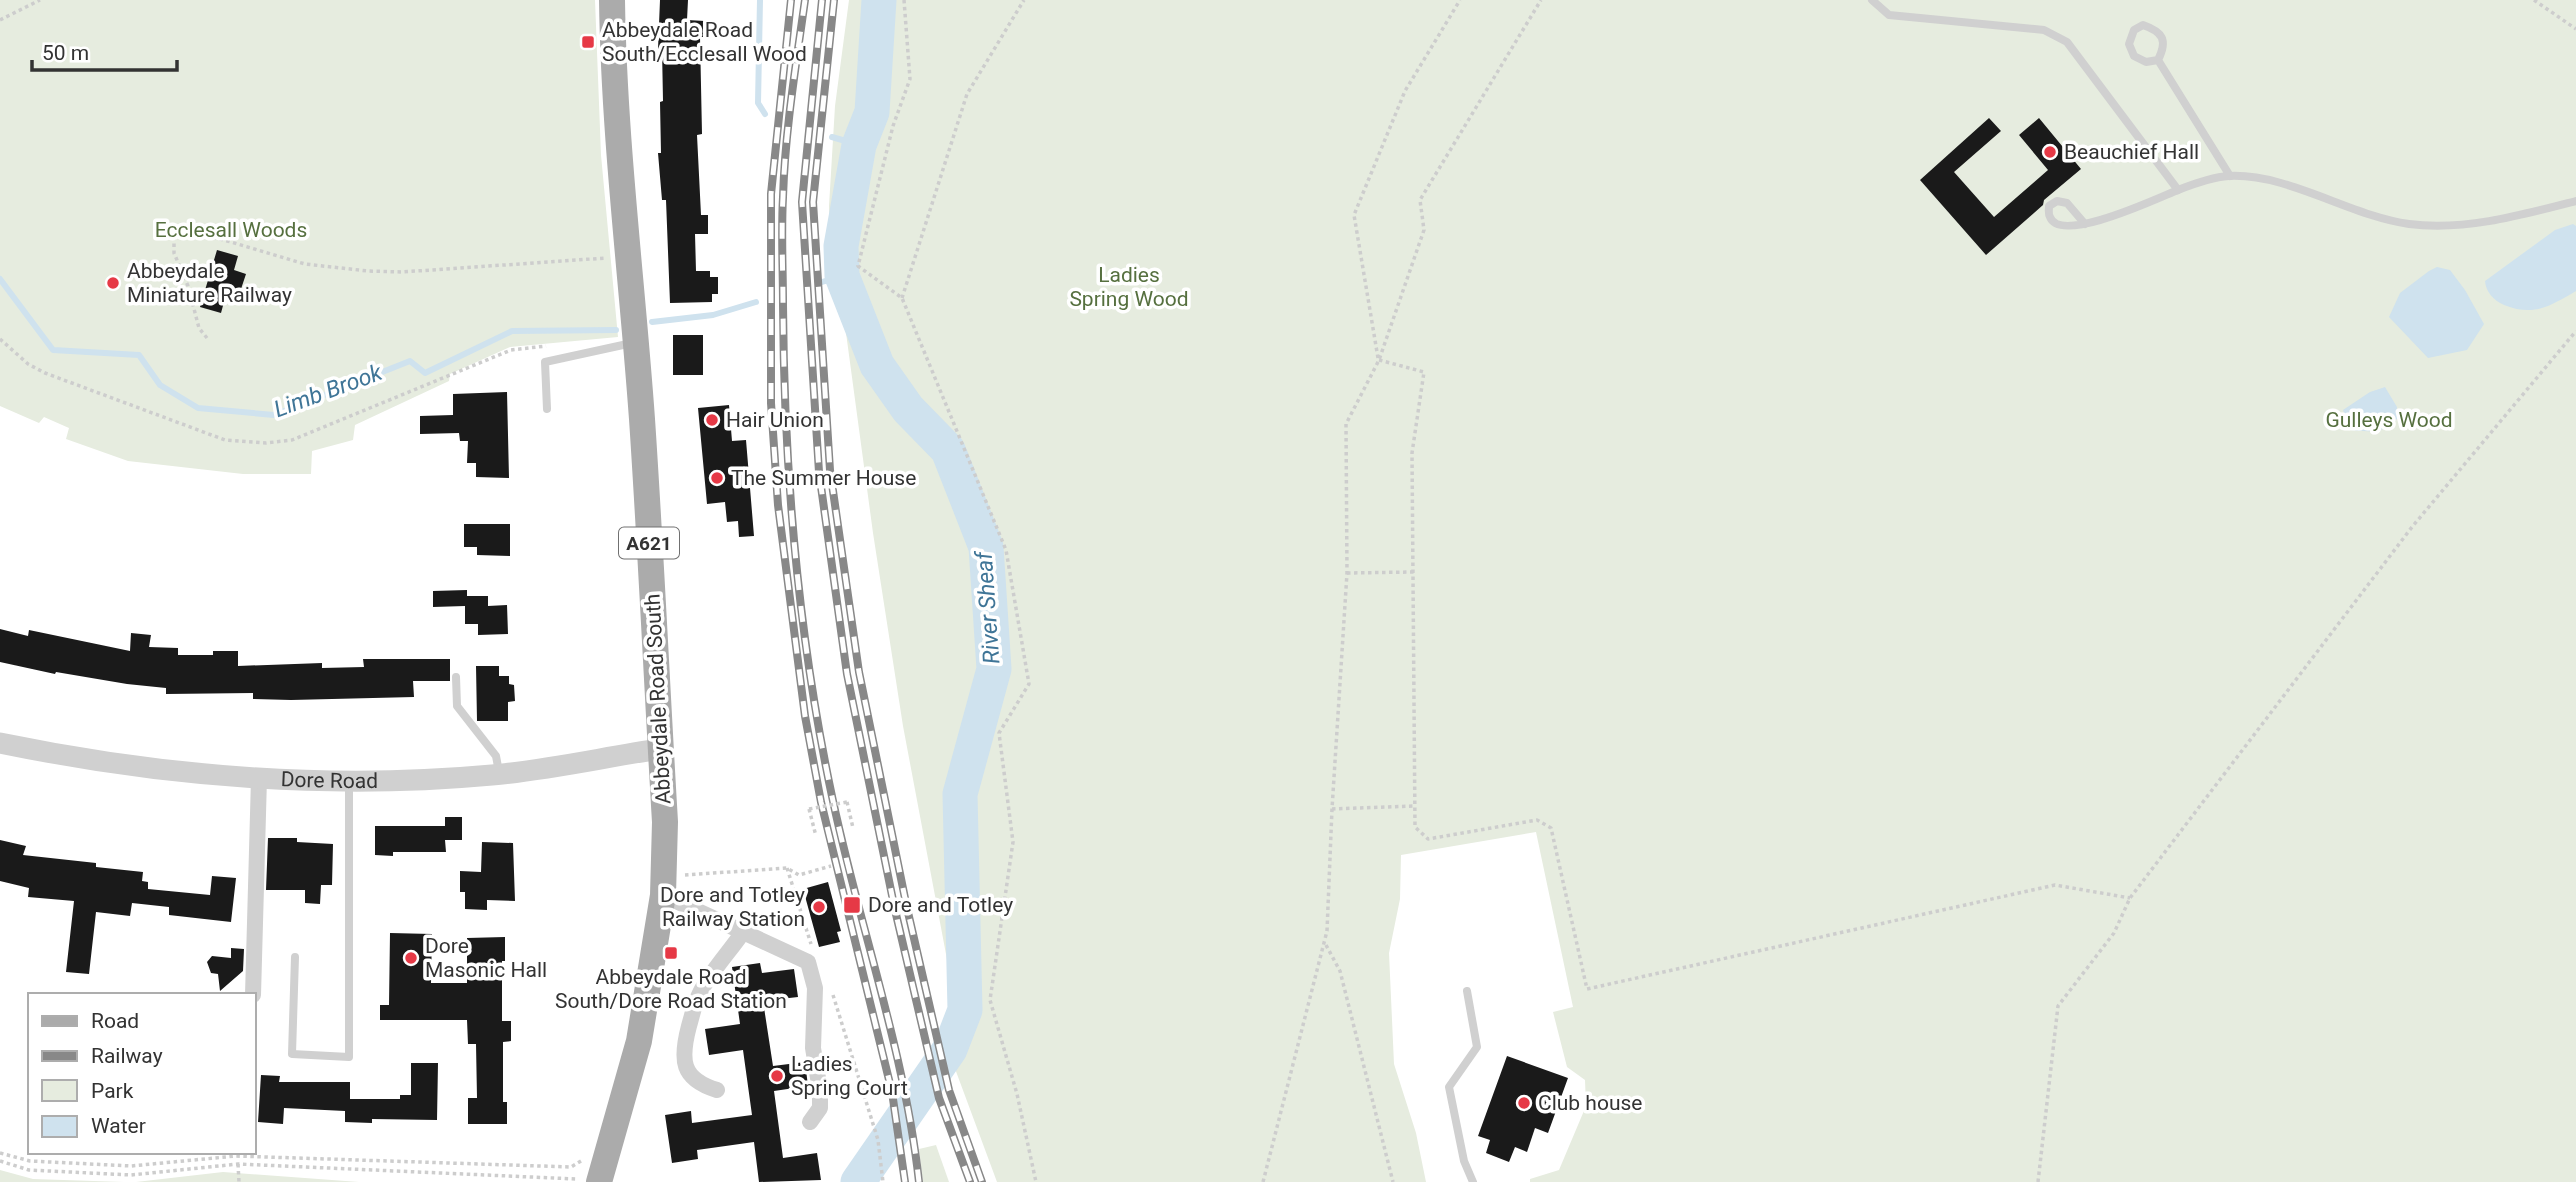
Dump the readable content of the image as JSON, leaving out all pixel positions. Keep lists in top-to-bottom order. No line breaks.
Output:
{"streets":{"main road":["A621","Abbeydale Road South"],"street":["Dore Road"]},"crossings":[["Abbeydale Road South","Dore Road"]],"water":["Limb Brook","River Sheaf"],"parks":["Ecclesall Woods","Ladies Spring Wood","Gulleys Wood"],"places":{"transit":["Abbeydale Road South/Ecclesall Wood","Dore and Totley","Abbeydale Road South/Dore Road Station"],"other":["Beauchief Hall","Abbeydale Miniature Railway","Hair Union","The Summer House","Dore and Totley Railway Station","Dore Masonic Hall","Ladies Spring Court","Club house"]},"legend":["Road","Railway","Park","Water"],"scale_bar":"50 m"}
